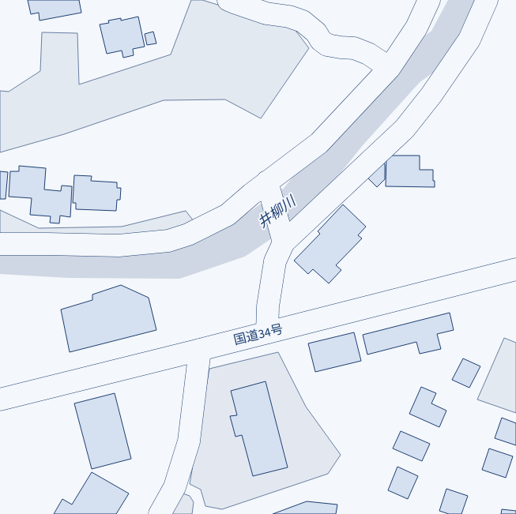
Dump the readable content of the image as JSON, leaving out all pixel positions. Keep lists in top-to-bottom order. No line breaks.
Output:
{"streets":{"main road":["国道34号"]},"water":["井柳川"]}
